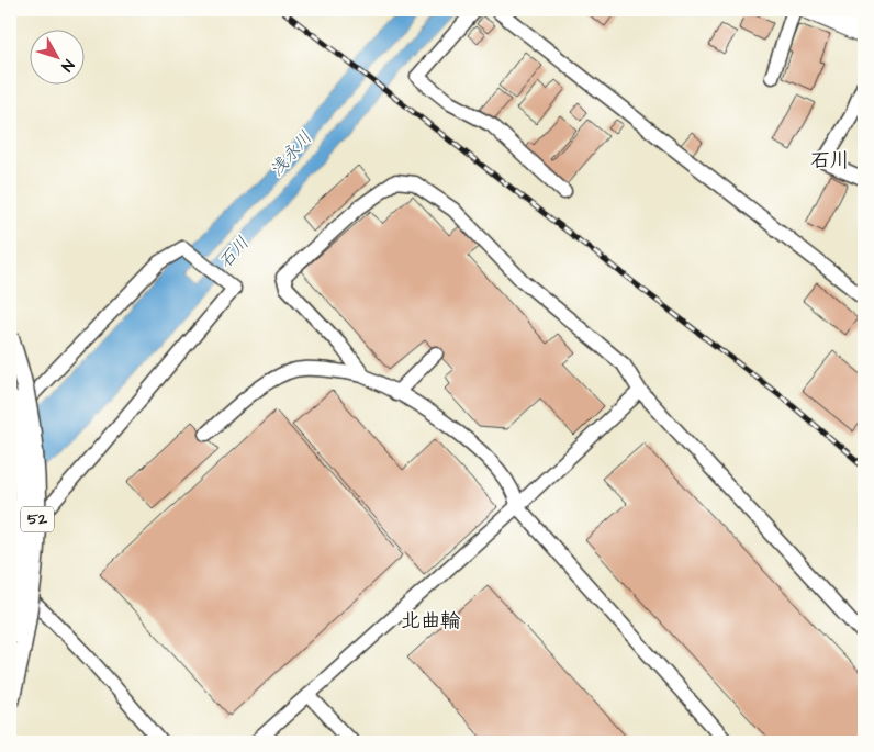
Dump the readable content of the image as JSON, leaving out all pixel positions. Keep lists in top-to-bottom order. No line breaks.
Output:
{"streets":{"main road":["52"]},"districts":["石川","北曲輪"],"water":["浅永川","石川"],"north":"bottom right"}
